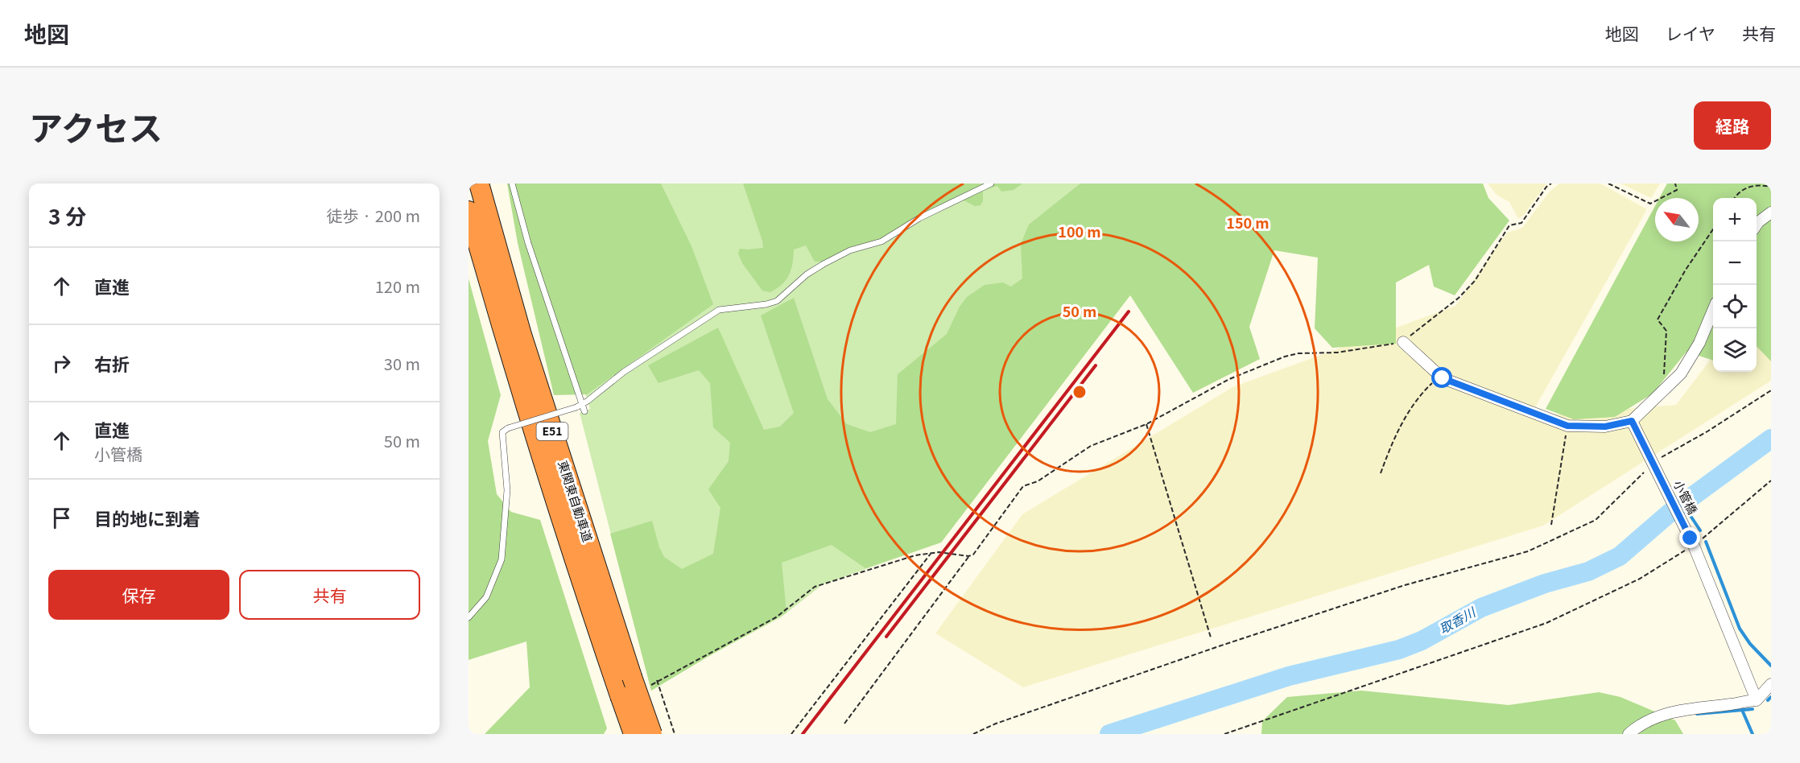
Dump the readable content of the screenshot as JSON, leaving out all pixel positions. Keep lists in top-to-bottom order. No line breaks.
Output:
{"streets":{"highway":["E51","東関東自動車道"],"street":["小管橋"]},"water":["取香川"],"north":"top left","page":{"header":"地図","nav":["地図","レイヤ","共有"],"title":"アクセス","buttons":["経路",["保存","共有"]],"heading":["3 分","徒歩 · 200 m"],"map_buttons":["+","−"],"list":[["直進","120 m"],["右折","30 m"],["直進","小管橋","50 m"],"目的地に到着"]},"rings":["150 m","100 m","50 m"]}
